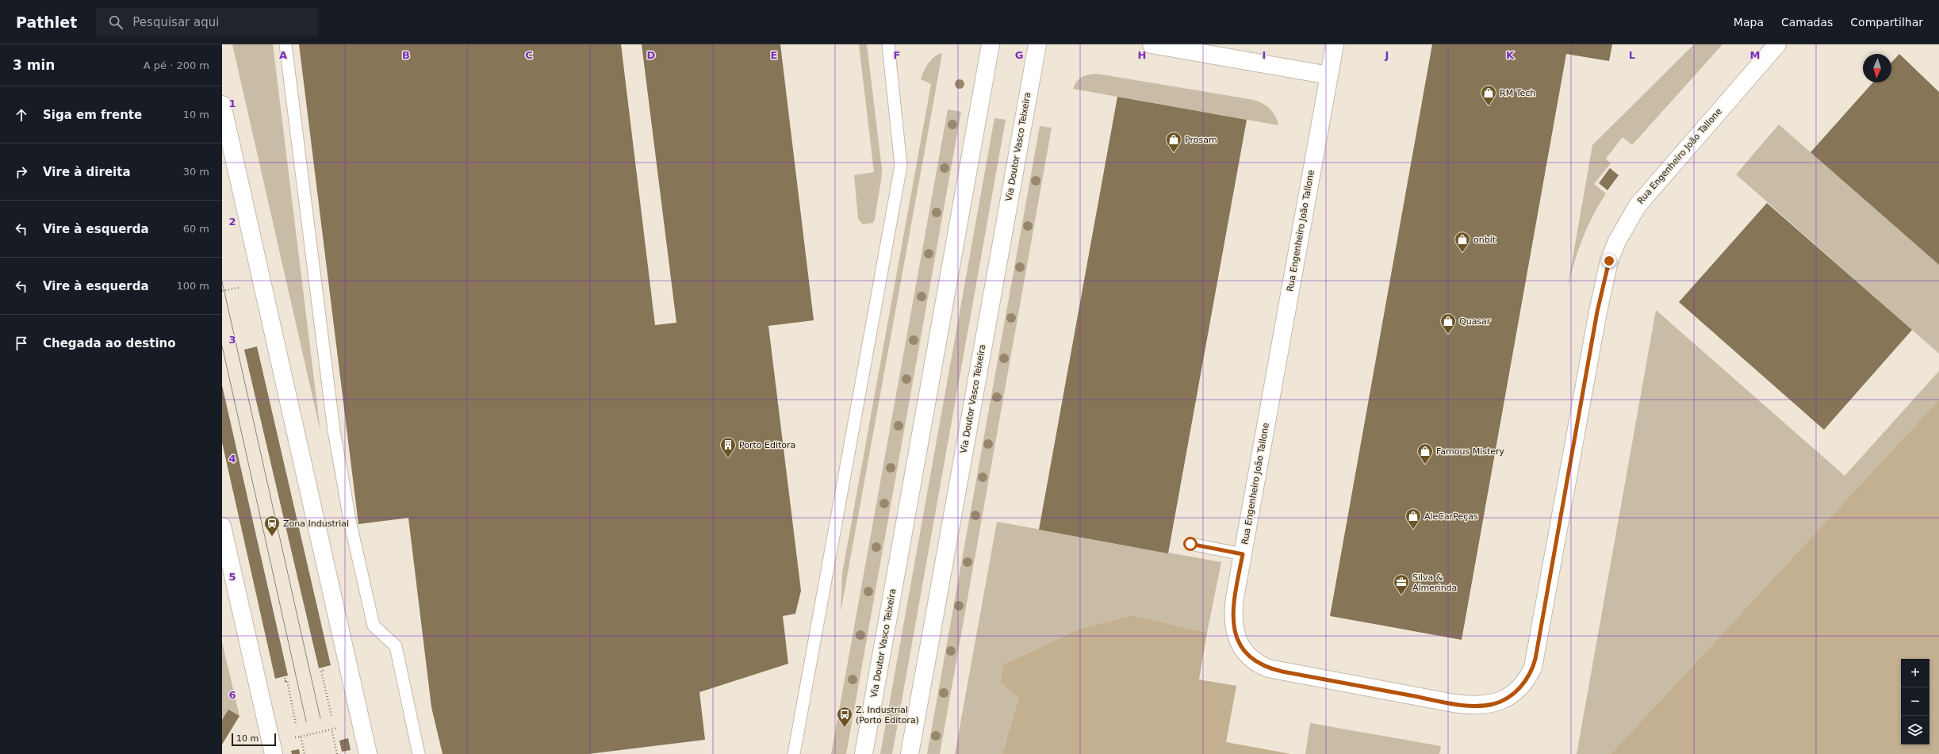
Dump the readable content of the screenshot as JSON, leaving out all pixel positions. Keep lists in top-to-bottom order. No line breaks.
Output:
{"streets":{"main road":["Via Doutor Vasco Teixeira","Rua Engenheiro João Tallone"]},"places":{"shop":["RM Tech","Prosam","onbit","Quasar","Famous Mistery","AleCarPeças"],"building":["Porto Editora"],"station":["Zona Industrial"],"office":["Silva & Almerinda"],"bus stop":["Z. Industrial (Porto Editora)"]},"scale_bar":"10 m","north":"bottom","page":{"header":"Pathlet","search":"Pesquisar aqui","nav":["Mapa","Camadas","Compartilhar"],"heading":["3 min","A pé · 200 m"],"list":[["Siga em frente","10 m"],["Vire à direita","30 m"],["Vire à esquerda","60 m"],["Vire à esquerda","100 m"],"Chegada ao destino"],"map_buttons":["+","−"],"scale":"10 m"},"grid":{"columns":["A","B","C","D","E","F","G","H","I","J","K","L","M"],"rows":["1","2","3","4","5","6"]}}
